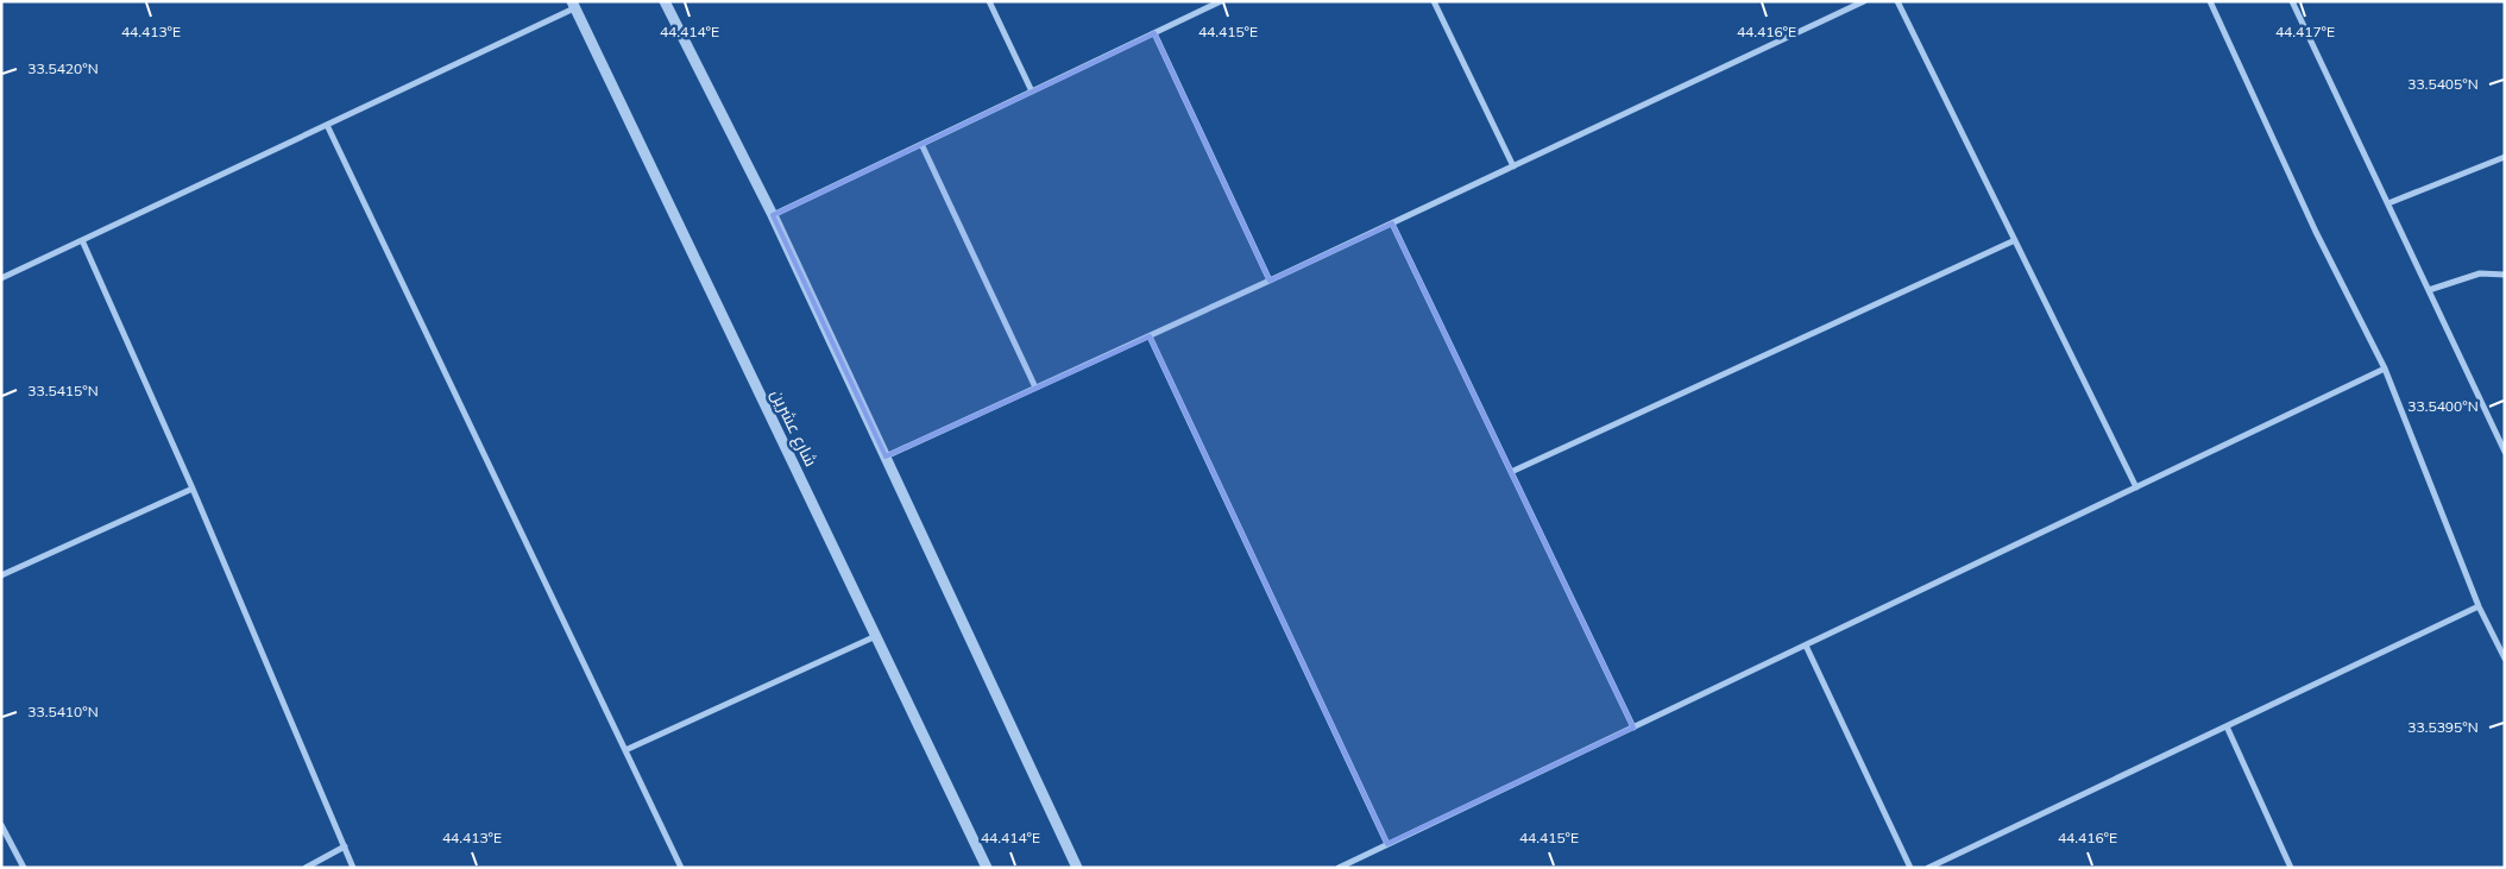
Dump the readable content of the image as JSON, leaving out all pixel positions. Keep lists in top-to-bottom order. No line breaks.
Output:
{"streets":{"street":["شارع عشرين"]},"coordinates":["44.417°E","44.413°E","44.414°E","44.415°E","44.416°E","33.5420°N","33.5405°N","33.5415°N","33.5400°N","33.5410°N","33.5395°N"]}
